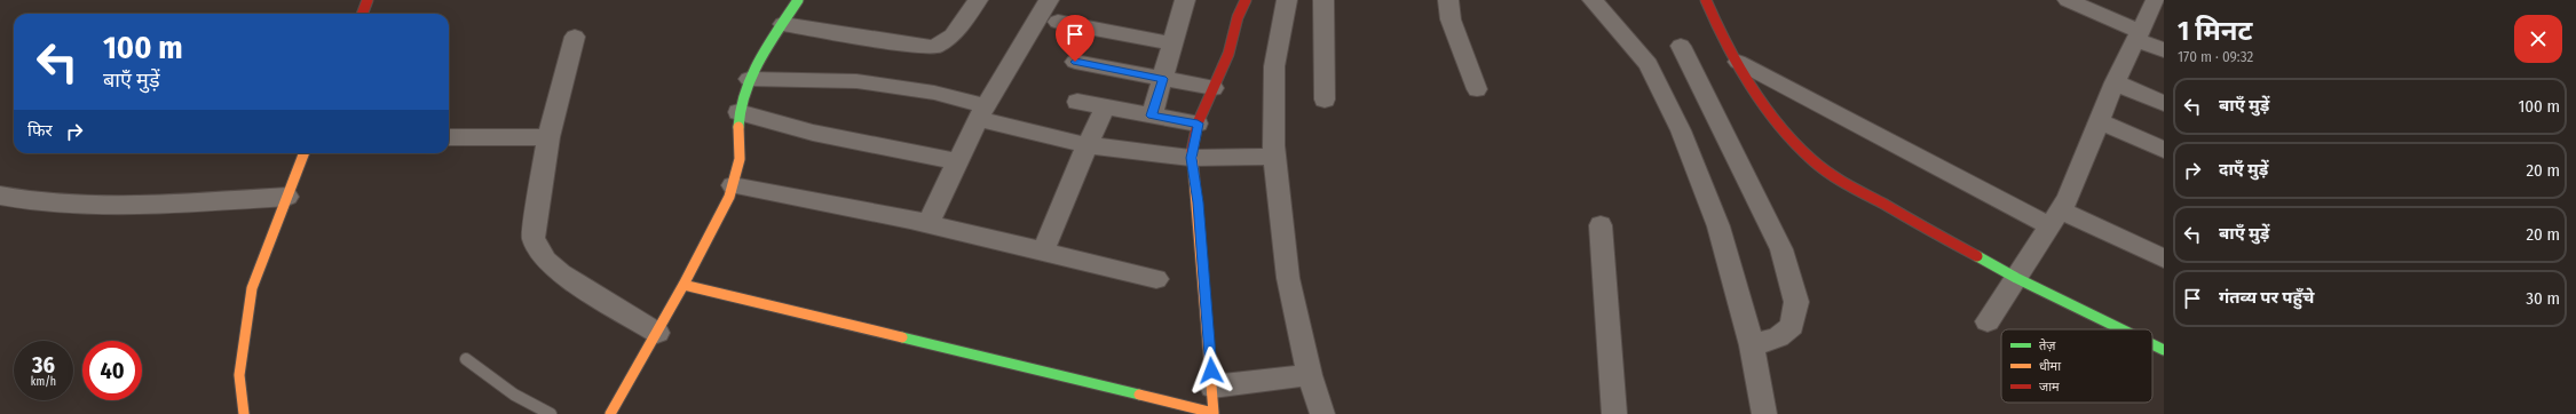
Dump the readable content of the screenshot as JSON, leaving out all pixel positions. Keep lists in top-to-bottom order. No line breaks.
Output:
{"legend":["तेज़","धीमा","जाम"],"page":{"heading":["1 मिनट","170 m · 09:32"],"turn":["100 m","बाएँ मुड़ें"],"list":[{"name":"बाएँ मुड़ें","value":"100 m"},{"name":"दाएँ मुड़ें","value":"20 m"},{"name":"बाएँ मुड़ें","value":"20 m"},{"name":"गंतव्य पर पहुँचे","value":"30 m"}],"then":"फिर","speed":"36 km/h","limit":"40"}}
